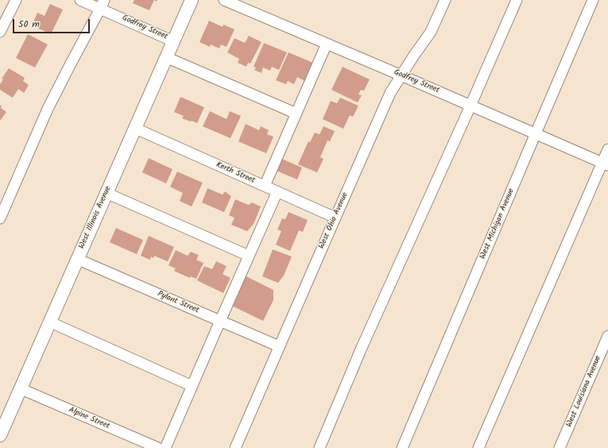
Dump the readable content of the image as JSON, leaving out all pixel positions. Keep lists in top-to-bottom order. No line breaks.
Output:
{"streets":{"main road":["West Illinois Avenue"],"street":["Godfrey Street","Kerth Street","West Ohio Avenue","West Michigan Avenue","Pylant Street","West Louisiana Avenue","Alpine Street"]},"crossings":[["Godfrey Street","West Illinois Avenue"],["Godfrey Street","West Ohio Avenue"],["Godfrey Street","West Michigan Avenue"],["Kerth Street","West Illinois Avenue"],["Kerth Street","West Ohio Avenue"],["West Illinois Avenue","Pylant Street"],["West Illinois Avenue","Alpine Street"],["West Ohio Avenue","Pylant Street"]],"scale_bar":"50 m"}
